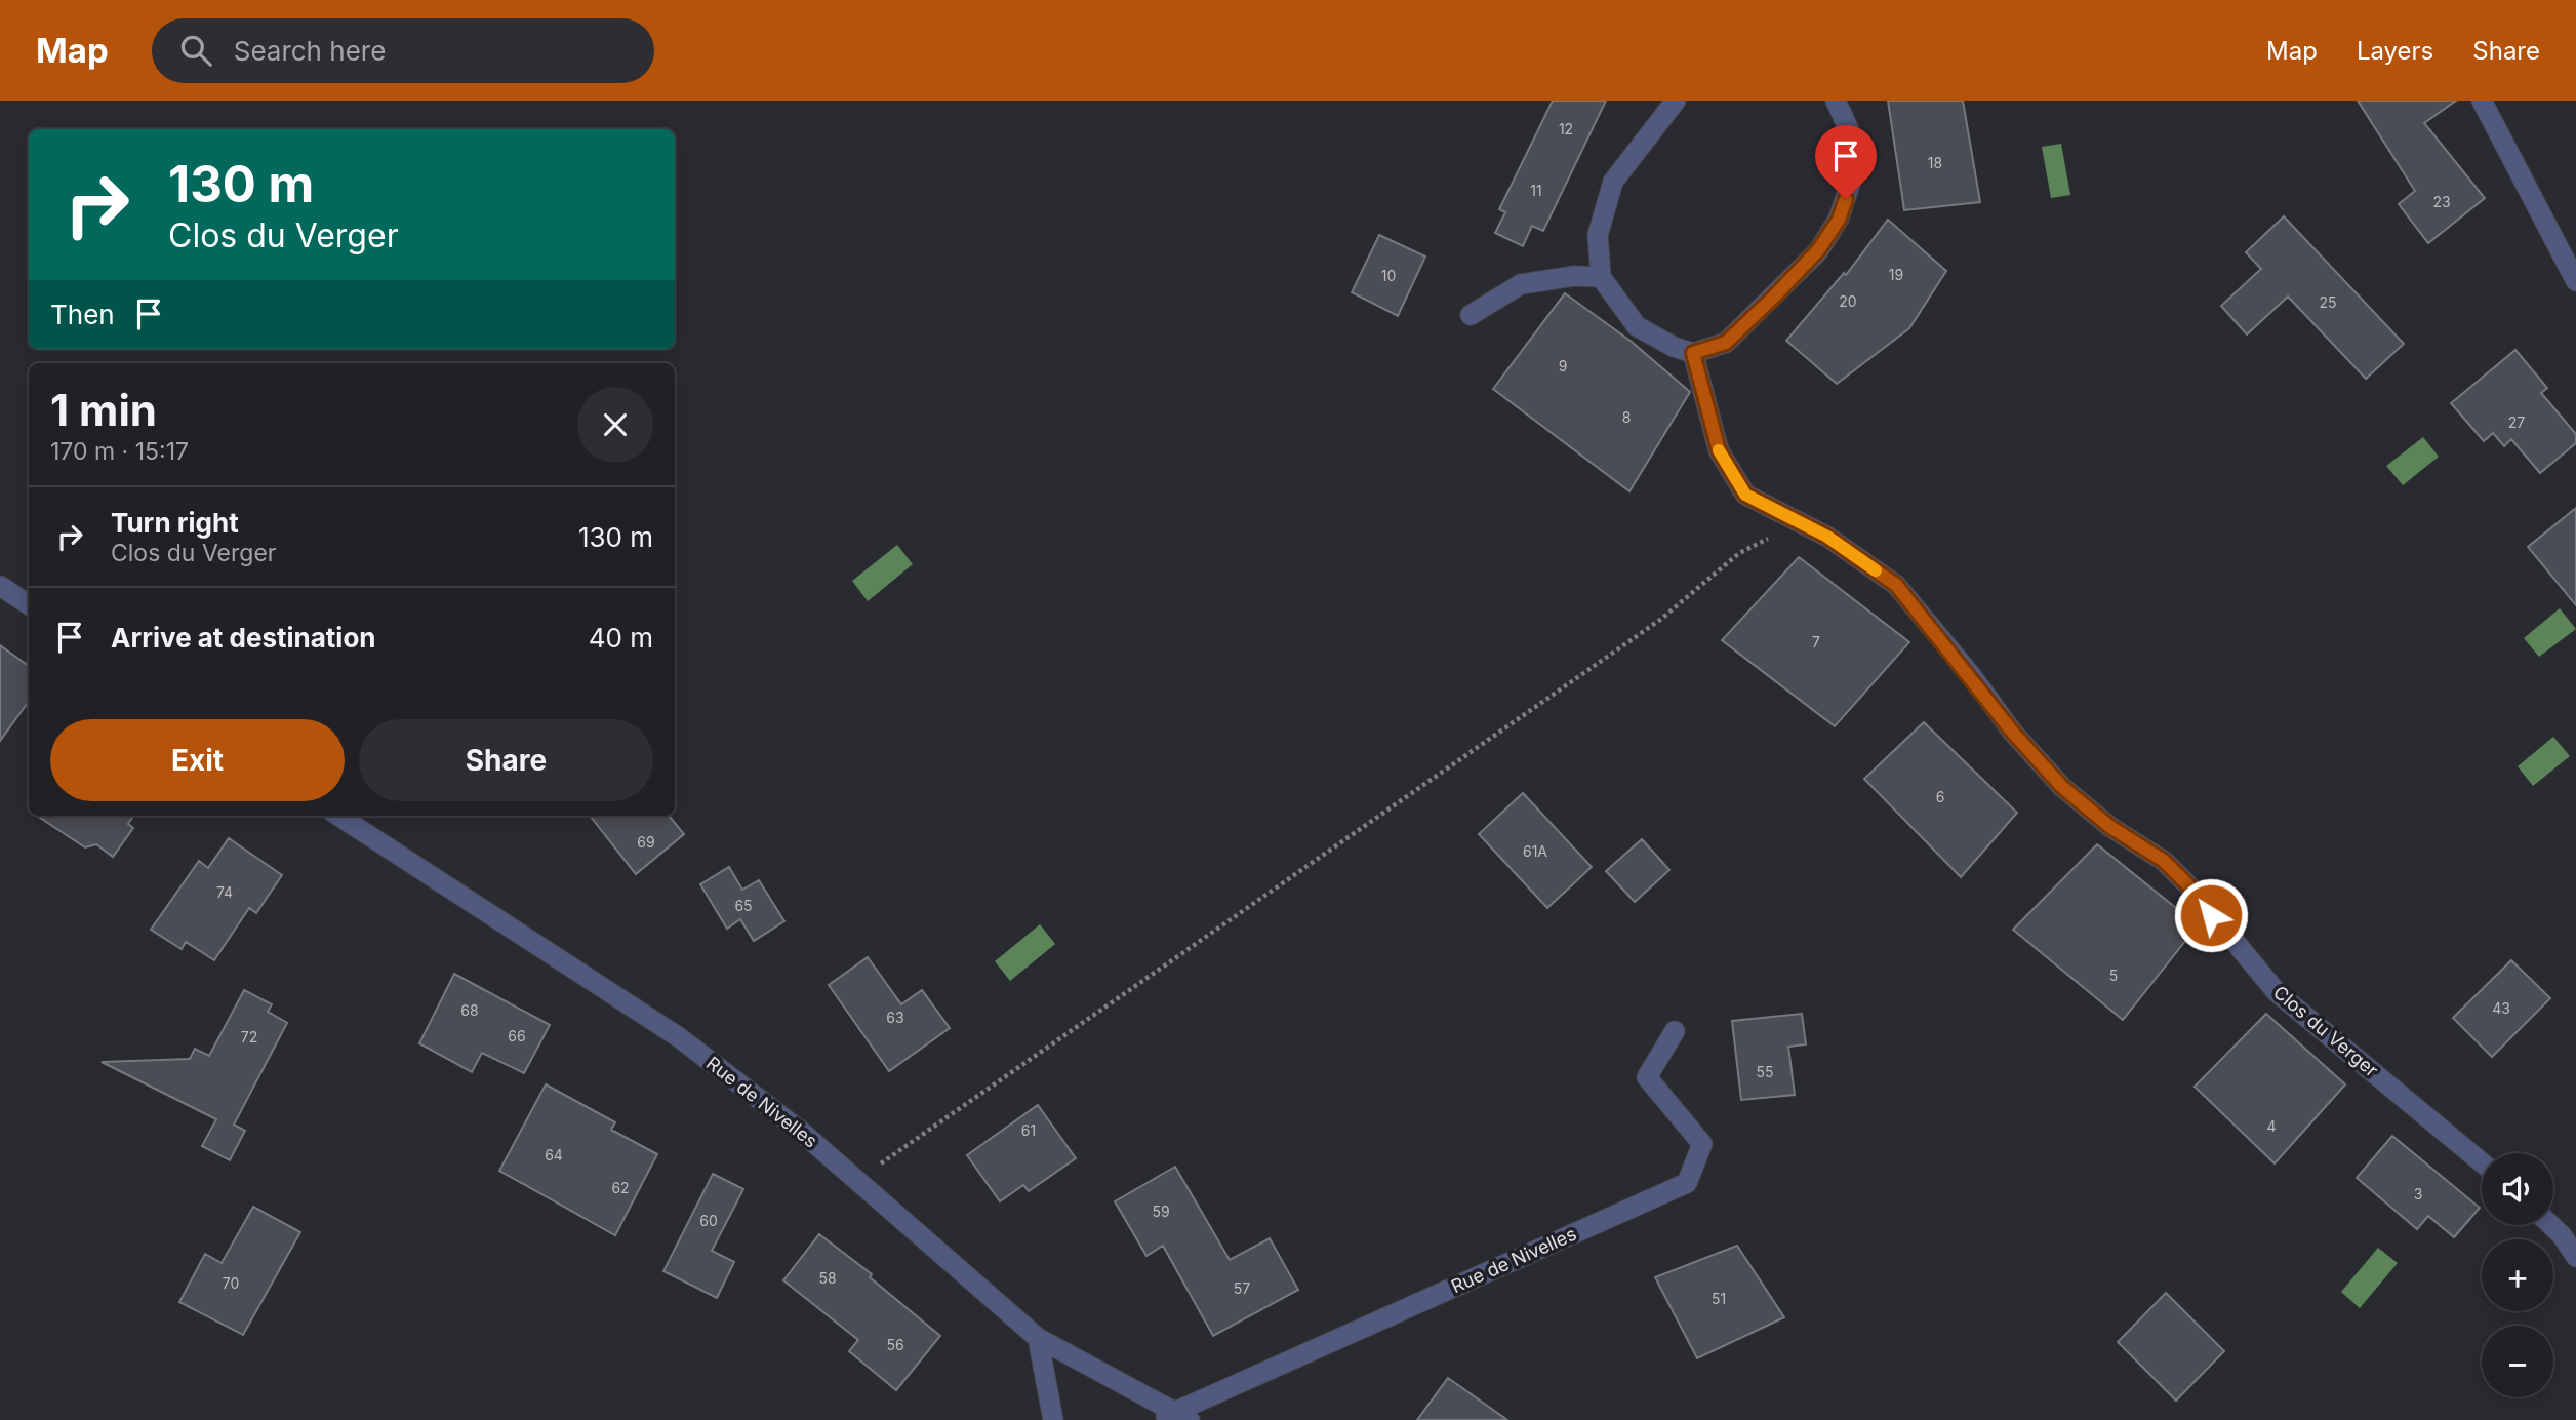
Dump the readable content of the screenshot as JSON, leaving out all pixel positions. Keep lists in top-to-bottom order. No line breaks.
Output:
{"streets":{"street":["Clos du Verger","Rue de Nivelles"]},"house_numbers":["12","18","11","23","19","10","20","25","9","8","27","7","6","69","61A","74","65","5","43","68","63","66","72","55","4","61","64","62","3","59","60","58","70","57","51","56"],"page":{"header":"Map","search":"Search here","nav":["Map","Layers","Share"],"turn":["130 m","Clos du Verger"],"then":"Then","heading":["1 min","170 m · 15:17"],"list":[{"name":"Turn right","note":"Clos du Verger","value":"130 m"},{"name":"Arrive at destination","value":"40 m"}],"buttons":["Exit","Share"],"map_buttons":["+","−"]}}
